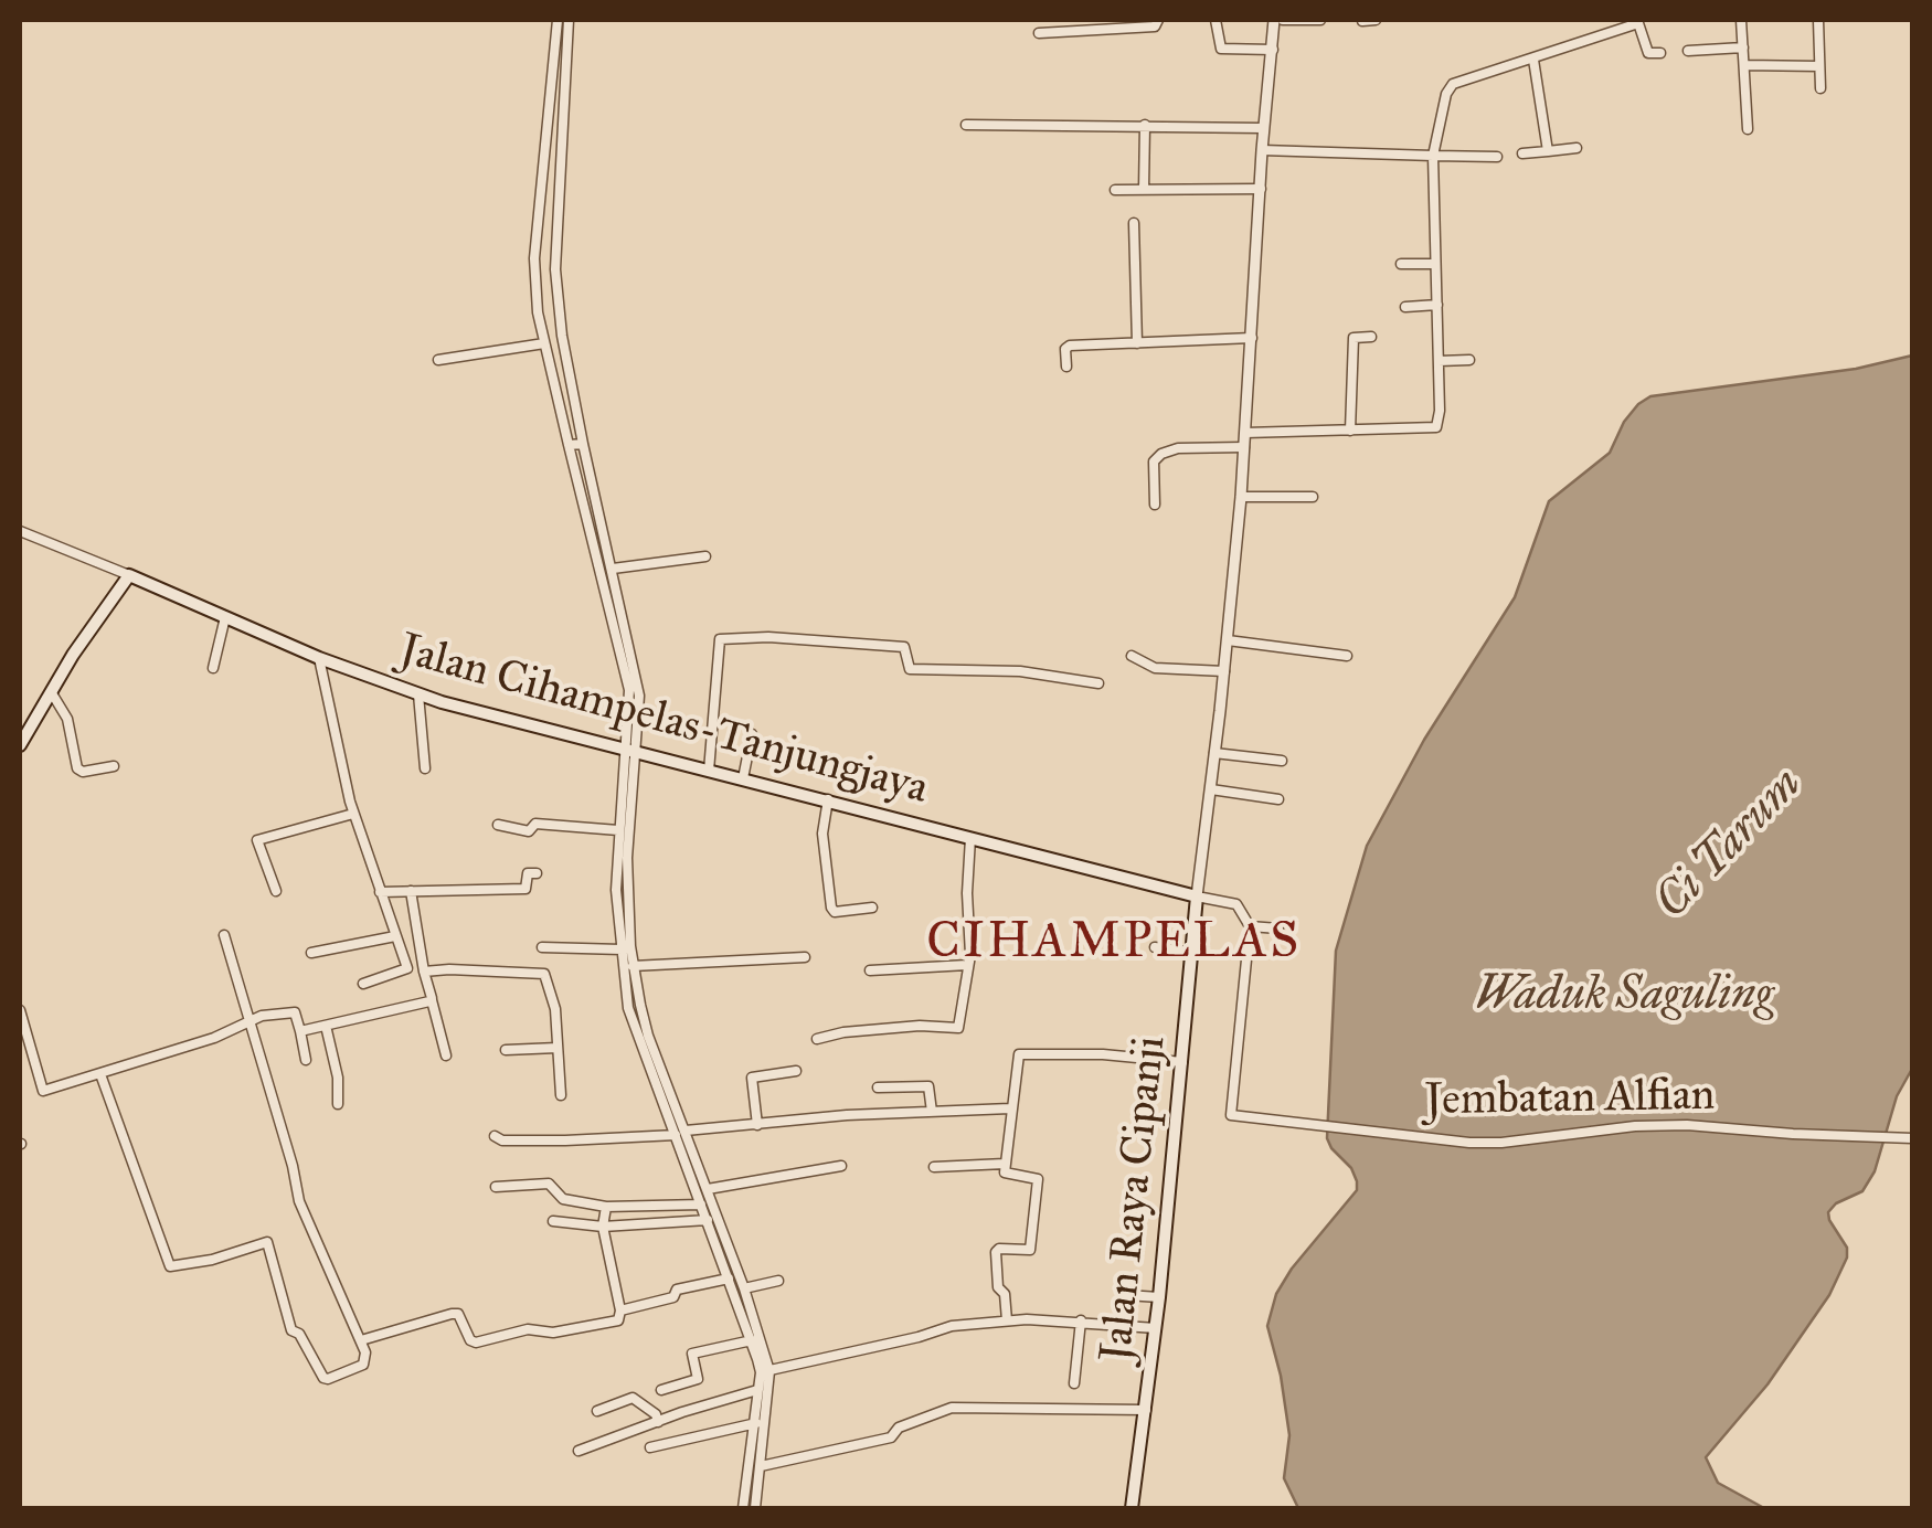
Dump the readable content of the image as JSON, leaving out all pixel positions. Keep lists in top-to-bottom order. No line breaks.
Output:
{"streets":{"main road":["Jalan Cihampelas-Tanjungjaya","Jalan Raya Cipanji"],"street":["Jembatan Alfian"]},"crossings":[["Jalan Cihampelas-Tanjungjaya","Jalan Raya Cipanji"]],"districts":["CIHAMPELAS"],"water":["Ci Tarum","Waduk Saguling"]}
